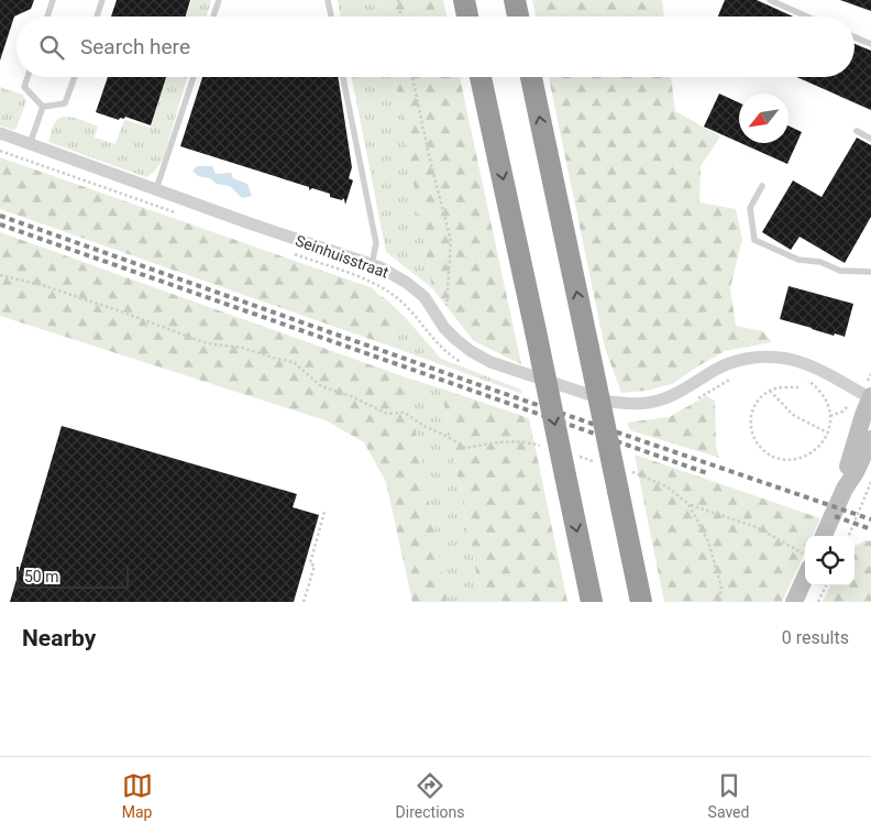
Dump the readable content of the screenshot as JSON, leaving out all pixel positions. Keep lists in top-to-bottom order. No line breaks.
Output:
{"streets":{"street":["Seinhuisstraat"]},"scale_bar":"50 m","north":"bottom left","page":{"search":"Search here","scale":"50 m","heading":["Nearby","0 results"],"nav":["Map","Directions","Saved"]}}
